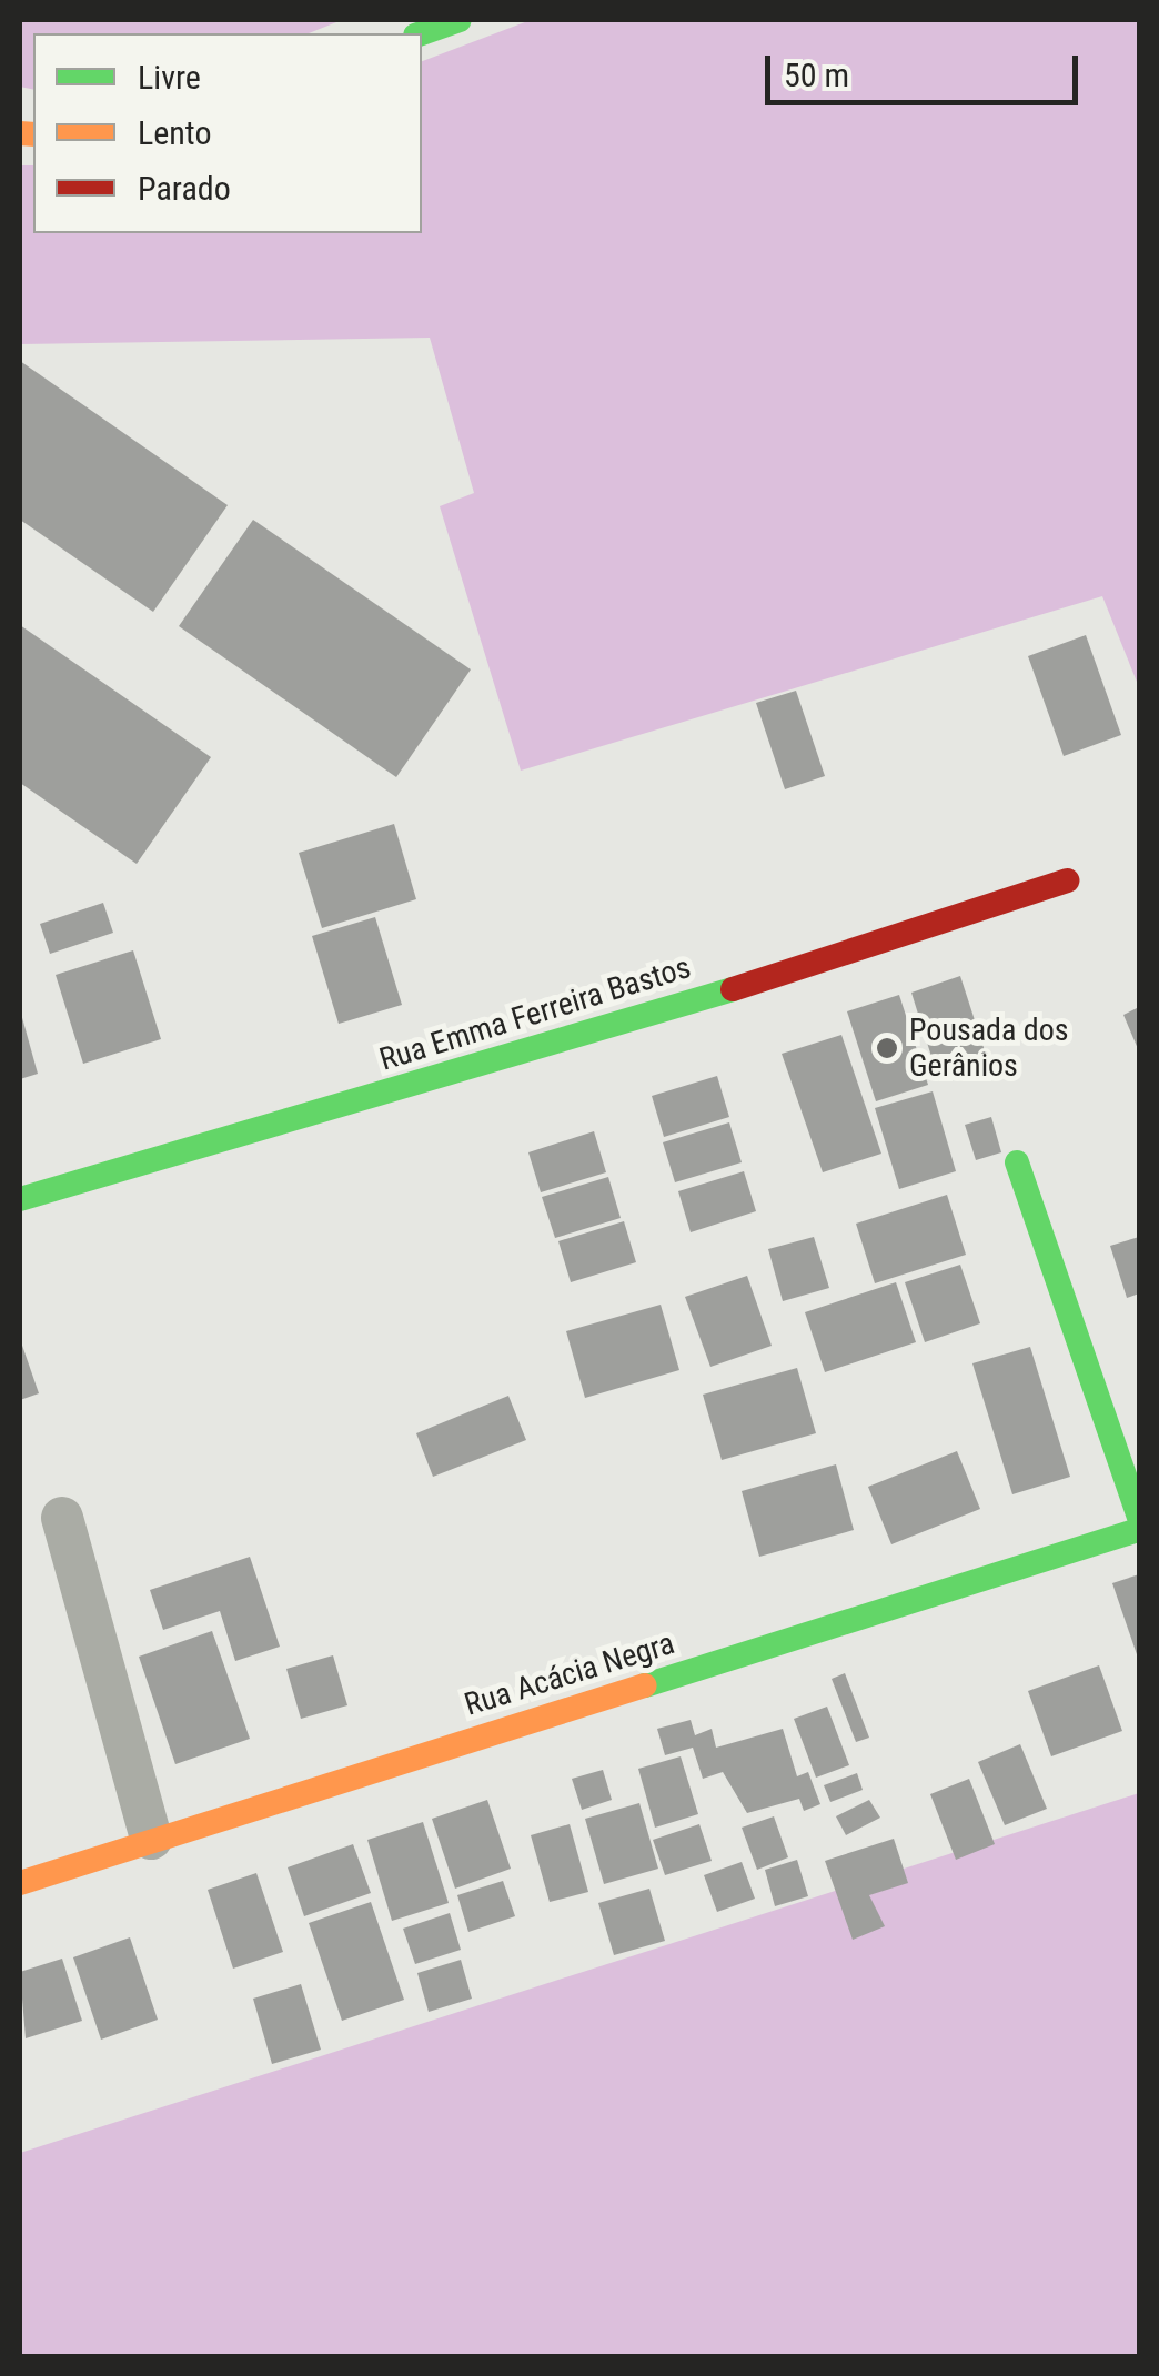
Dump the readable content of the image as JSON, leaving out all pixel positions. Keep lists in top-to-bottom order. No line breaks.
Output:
{"streets":{"street":["Rua Emma Ferreira Bastos","Rua Acácia Negra"]},"places":["Pousada dos Gerânios"],"legend":["Livre","Lento","Parado"],"scale_bar":"50 m"}
